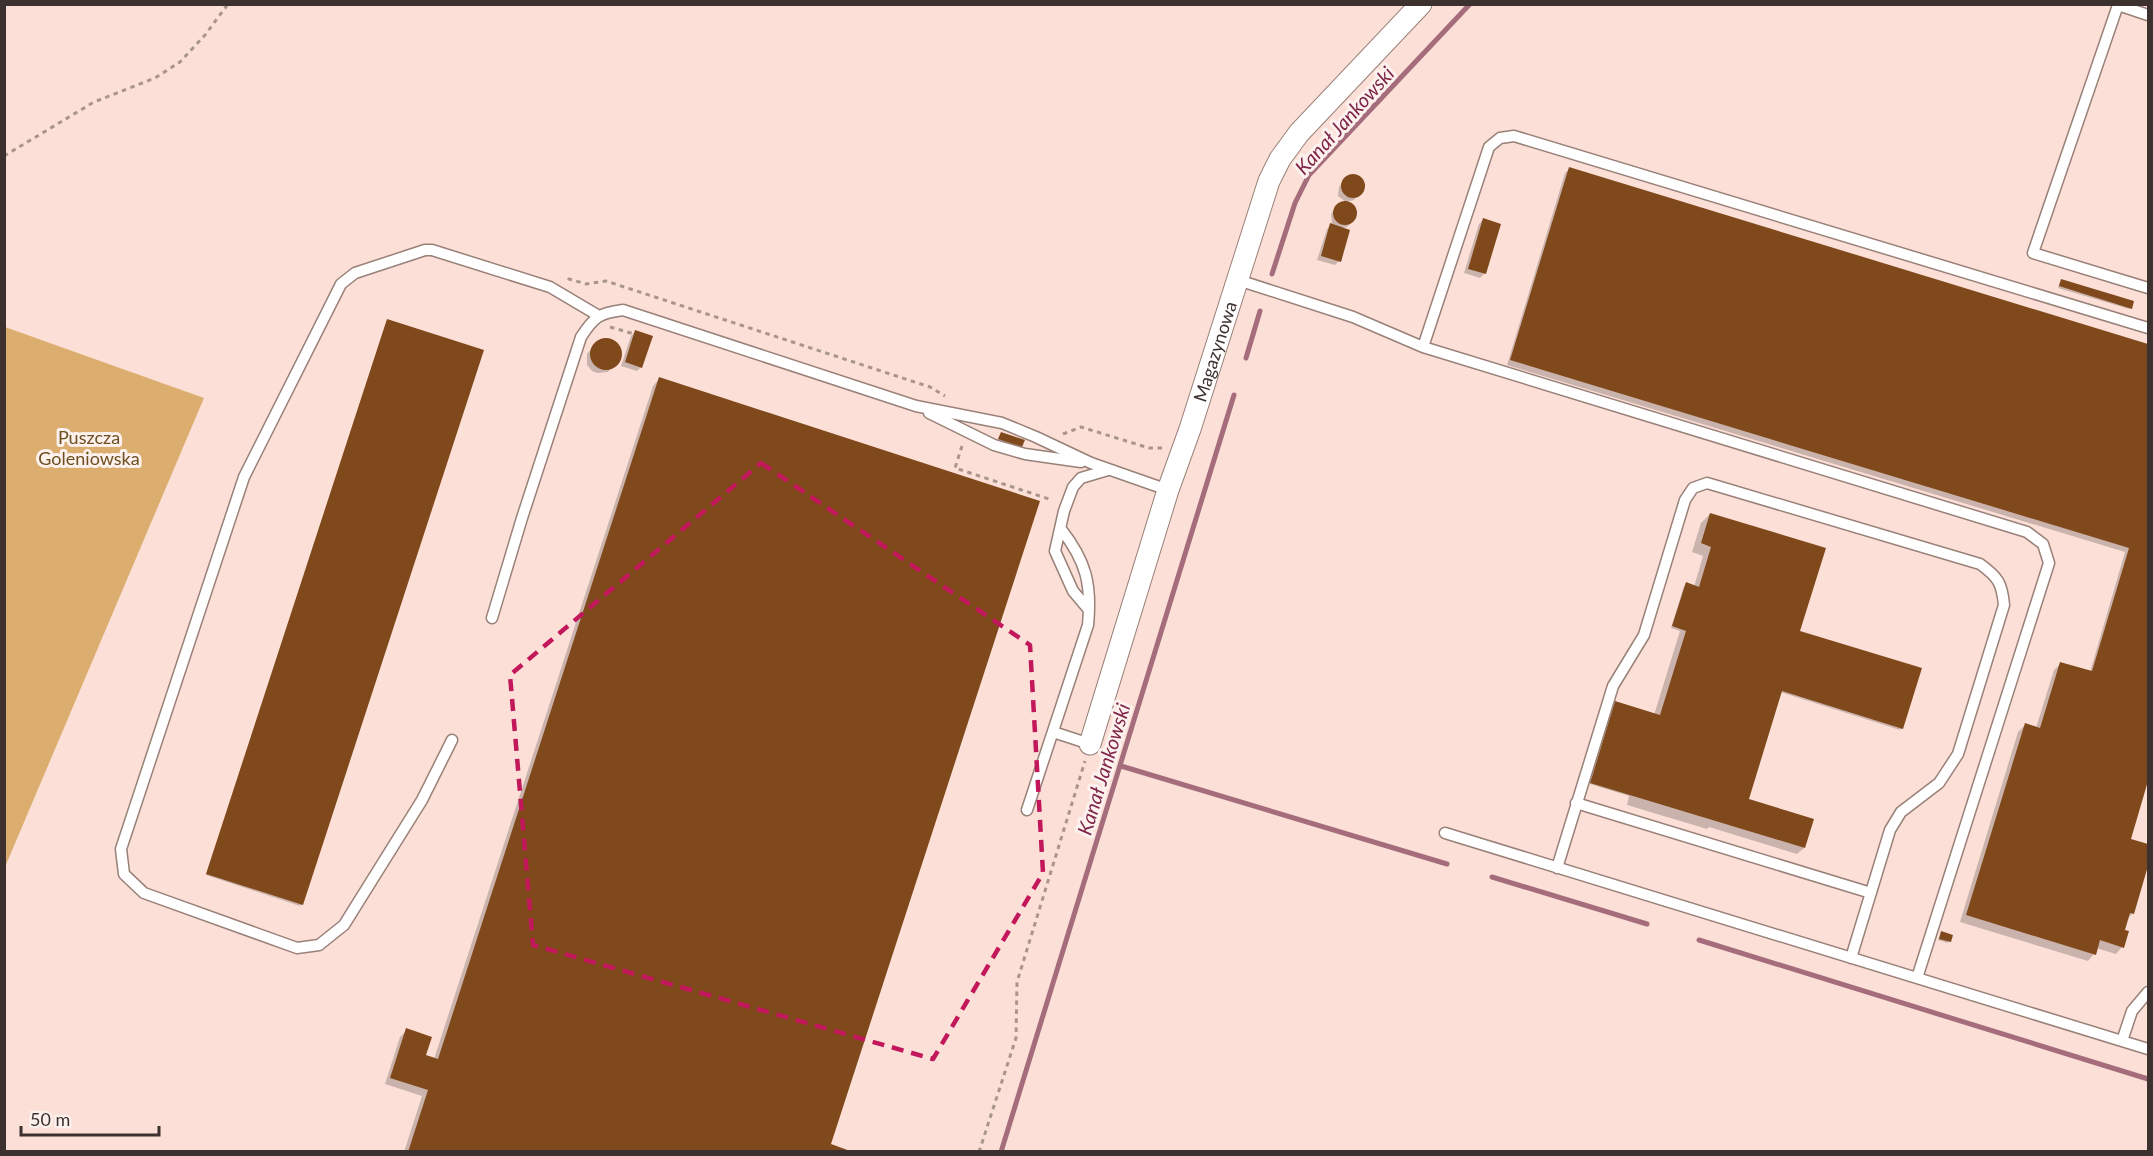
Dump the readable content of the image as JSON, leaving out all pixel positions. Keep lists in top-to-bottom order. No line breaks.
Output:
{"streets":{"street":["Magazynowa"]},"water":["Kanał Jankowski"],"parks":["Puszcza Goleniowska"],"scale_bar":"50 m"}
